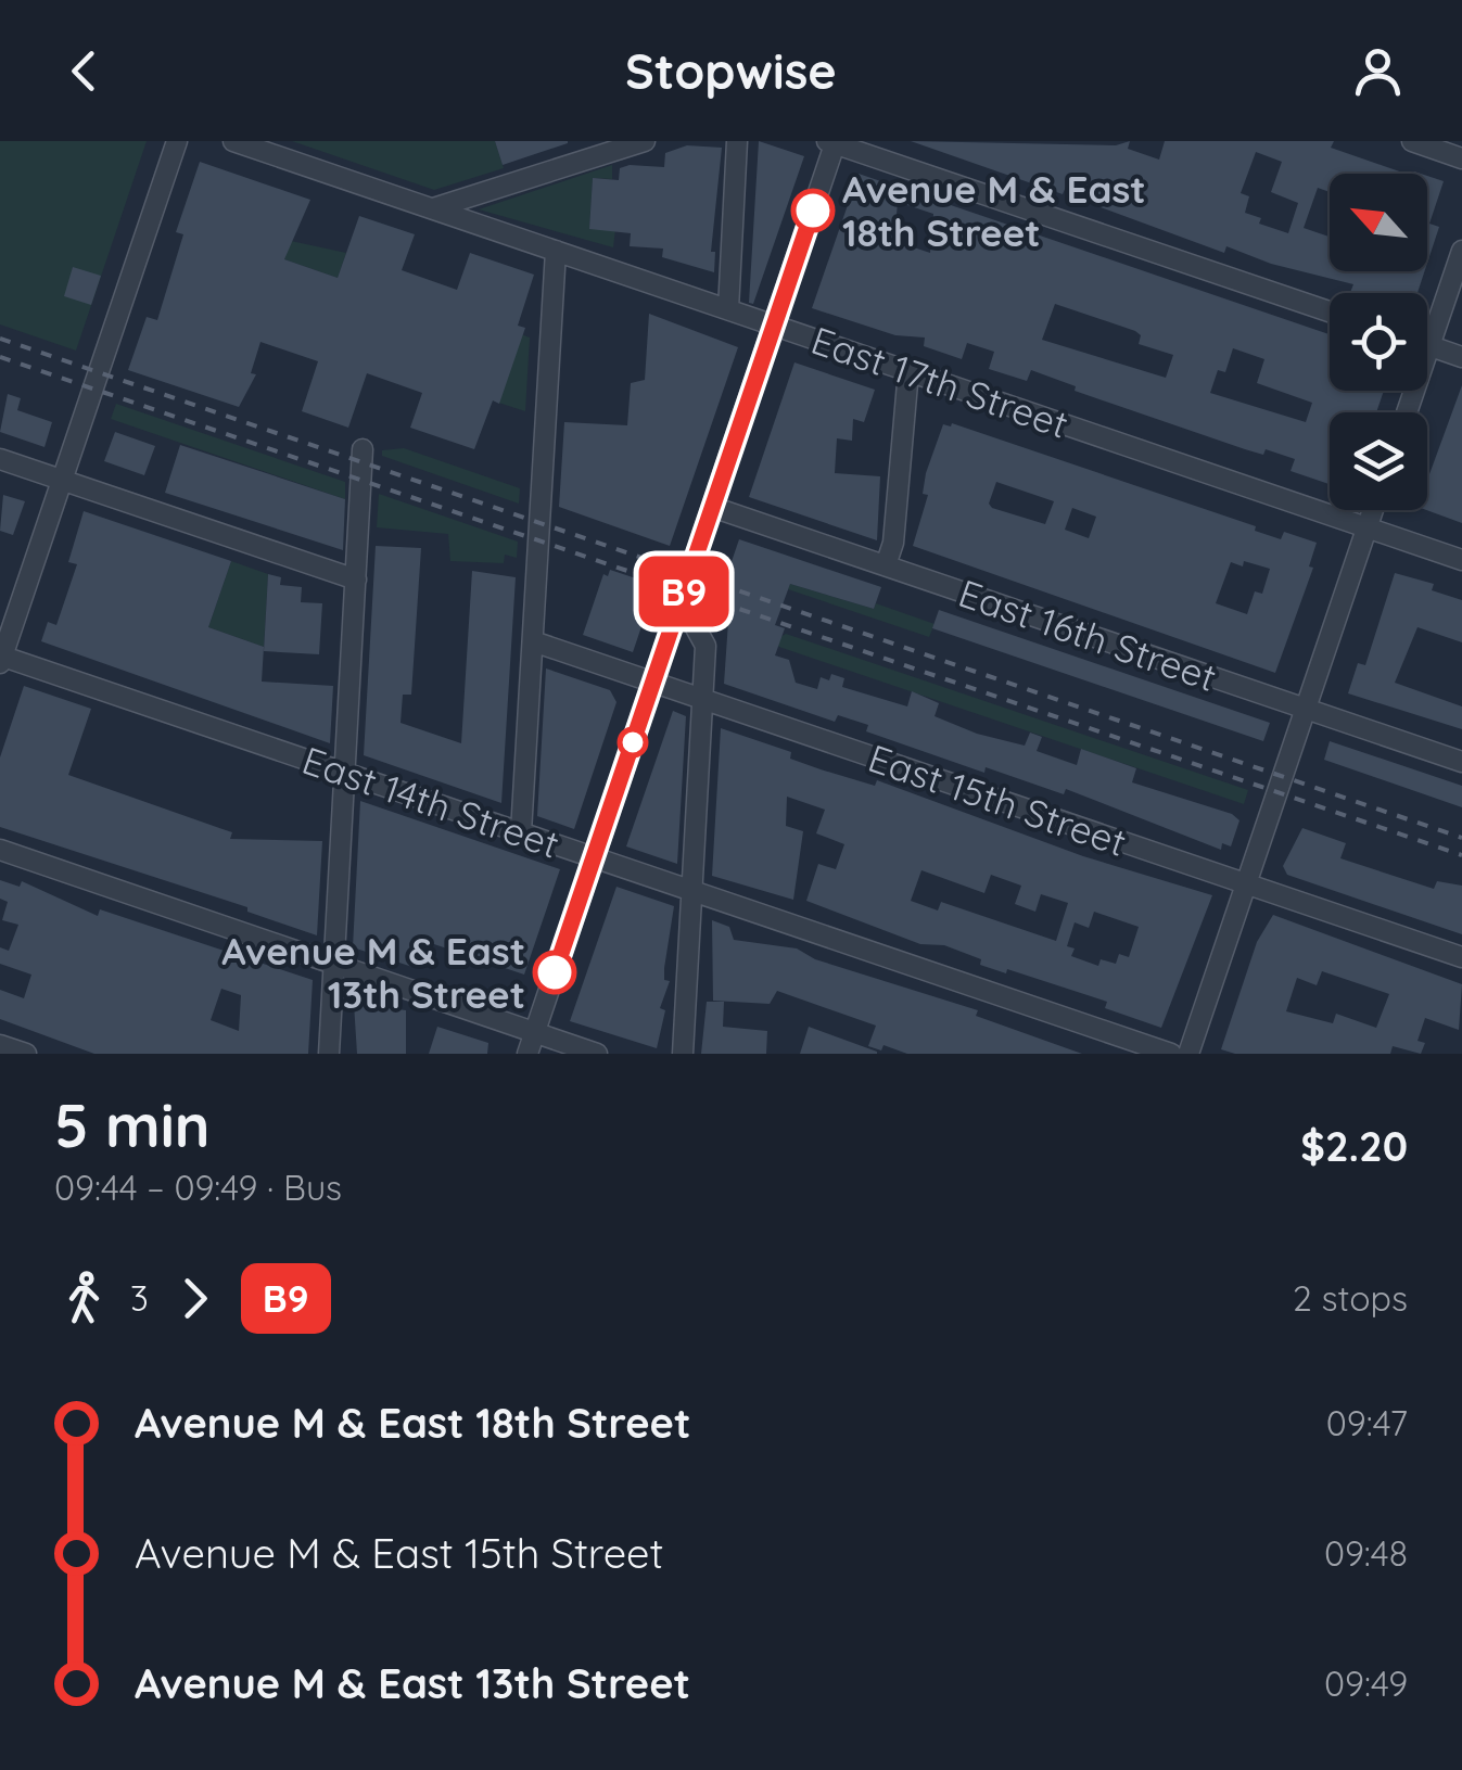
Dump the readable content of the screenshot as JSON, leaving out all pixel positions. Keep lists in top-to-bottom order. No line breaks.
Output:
{"streets":{"street":["East 17th Street","East 16th Street","East 15th Street","East 14th Street"]},"places":["Avenue M & East 18th Street","Avenue M & East 13th Street"],"lines":["bus line B9"],"north":"top left","page":{"header":"Stopwise","on_map":"B9","heading":["5 min","09:44 – 09:49 · Bus","$2.20"],"legs":["3","B9","2 stops"],"list":[{"name":"Avenue M & East 18th Street","value":"09:47"},{"name":"Avenue M & East 15th Street","value":"09:48"},{"name":"Avenue M & East 13th Street","value":"09:49"}]}}
